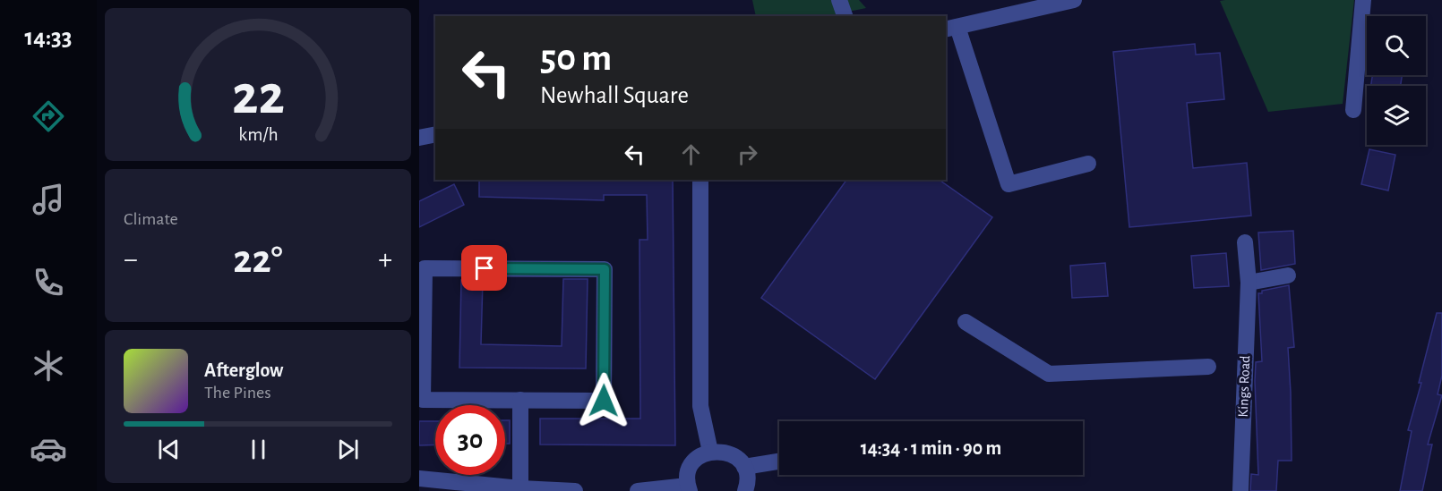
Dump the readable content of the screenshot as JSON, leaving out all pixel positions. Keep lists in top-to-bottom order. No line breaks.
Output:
{"streets":{"street":["Kings Road"]},"page":{"tabs":"14:33","turn":["50 m","Newhall Square"],"tile":"Climate","heat":["−","22°","+"],"song":["Afterglow","The Pines"],"limit":"30","trip":"14:34 · 1 min · 90 m","gauge":["22","km/h"]}}
